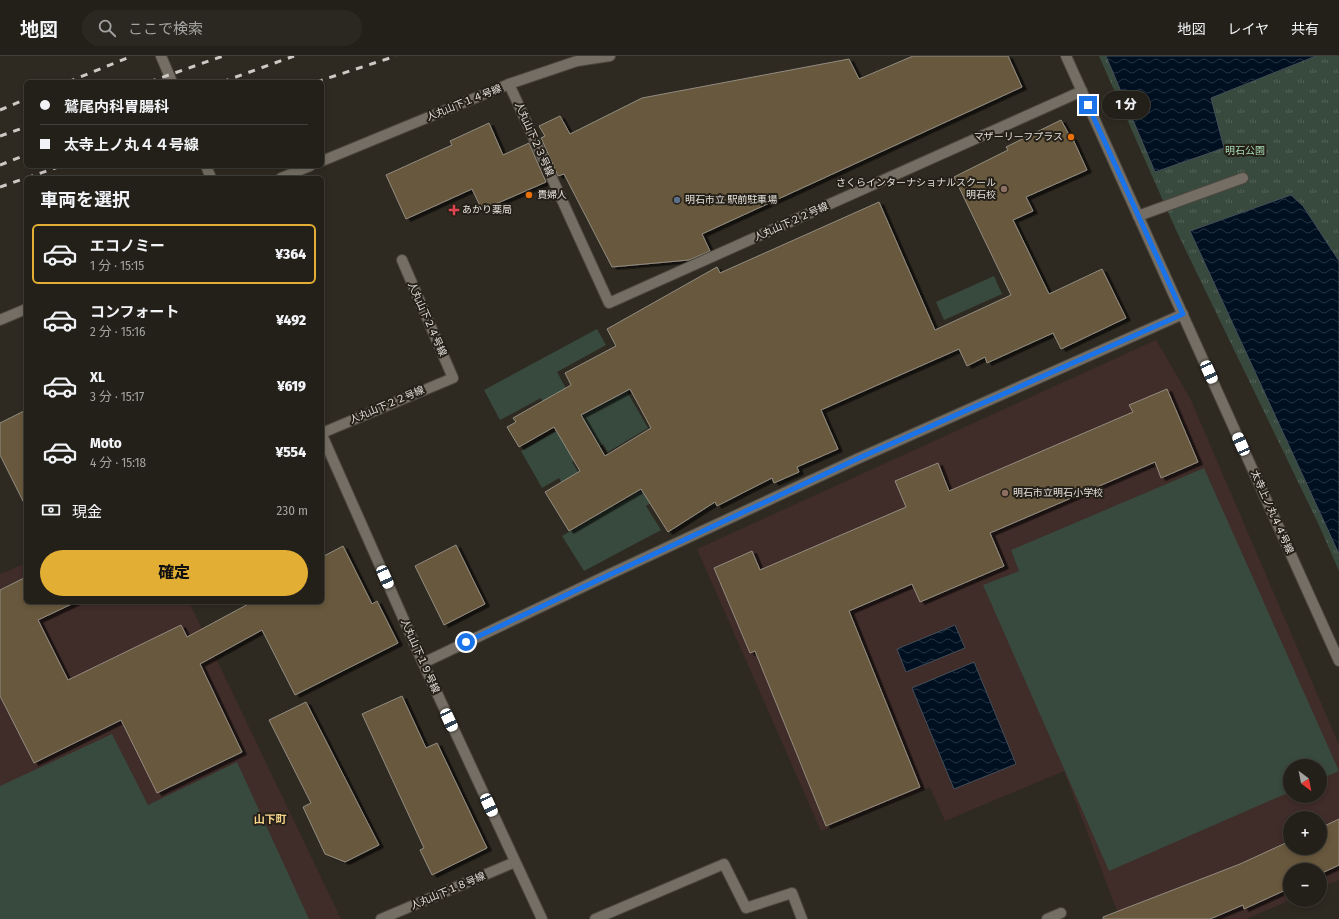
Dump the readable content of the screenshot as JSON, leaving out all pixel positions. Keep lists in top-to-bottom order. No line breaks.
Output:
{"streets":{"street":["人丸山下１４号線","人丸山下２３号線","人丸山下２２号線","人丸山下２４号線","太寺上ノ丸４４号線","人丸山下１９号線","人丸山下１８号線"]},"crossings":[["人丸山下１４号線","人丸山下２３号線"],["人丸山下２３号線","人丸山下２２号線"],["人丸山下２２号線","人丸山下２４号線"],["人丸山下２２号線","太寺上ノ丸４４号線"],["人丸山下１９号線","人丸山下１８号線"]],"districts":["山下町"],"parks":["明石公園"],"places":{"other":["マザーリーフプラス","さくらインターナショナルスクール 明石校","貴婦人","明石市立 駅前駐車場","明石市立明石小学校"],"health":["あかり薬局"]},"north":"bottom right","page":{"header":"地図","search":"ここで検索","nav":["地図","レイヤ","共有"],"banner":["鷲尾内科胃腸科","太寺上ノ丸４４号線"],"bubble":"1 分","heading":"車両を選択","list":[{"name":"エコノミー","note":"1 分 · 15:15","value":"¥364"},{"name":"コンフォート","note":"2 分 · 15:16","value":"¥492"},{"name":"XL","note":"3 分 · 15:17","value":"¥619"},{"name":"Moto","note":"4 分 · 15:18","value":"¥554"}],"pay":["現金","230 m"],"buttons":"確定","map_buttons":["+","−"]}}
